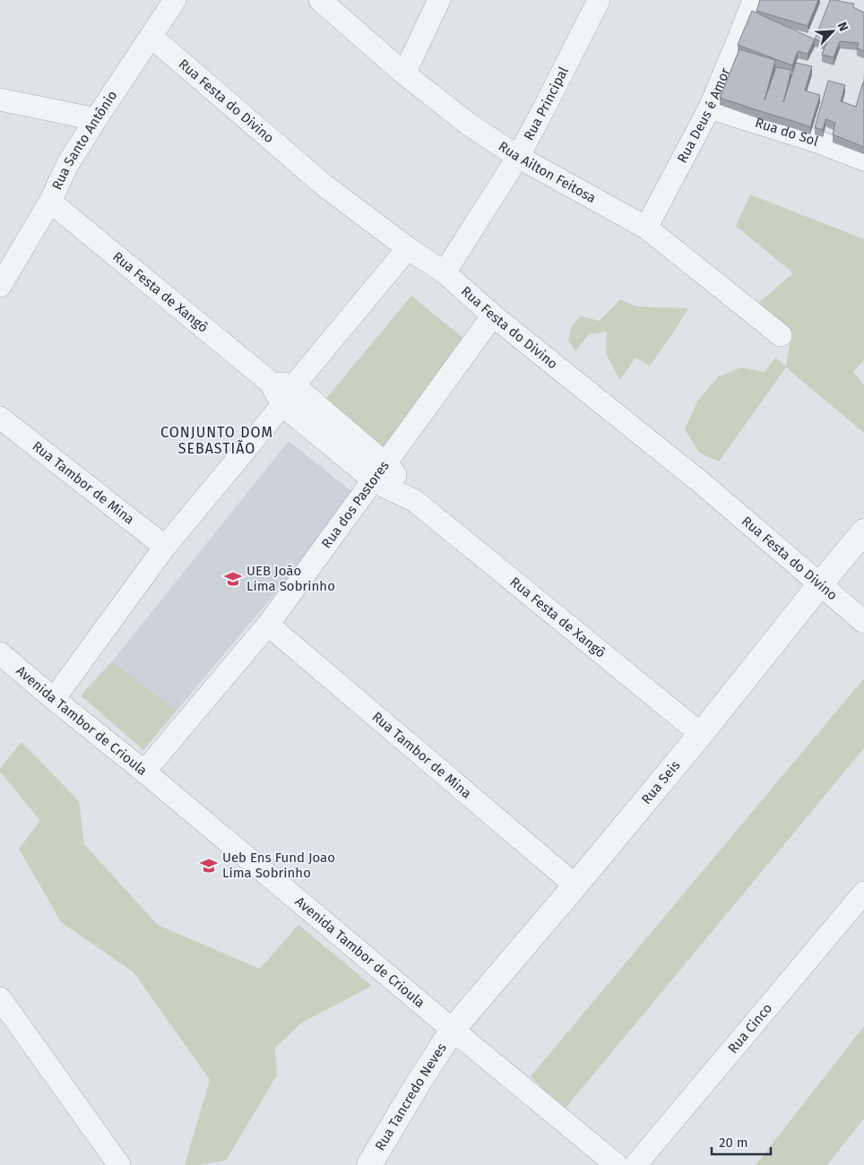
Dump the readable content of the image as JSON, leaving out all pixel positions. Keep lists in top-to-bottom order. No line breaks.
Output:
{"streets":{"street":["Rua Festa do Divino","Rua Principal","Rua Deus é Amor","Rua do Sol","Rua Santo Antônio","Rua Ailton Feitosa","Rua Festa de Xangô","Rua Tambor de Mina","Rua dos Pastores","Avenida Tambor de Crioula","Rua Seis","Rua Cinco","Rua Tancredo Neves"]},"crossings":[["Rua Festa do Divino","Rua Principal"],["Rua Festa do Divino","Rua Santo Antônio"],["Rua Festa do Divino","Rua dos Pastores"],["Rua Festa do Divino","Rua Seis"],["Rua Principal","Rua Ailton Feitosa"],["Rua Deus é Amor","Rua do Sol"],["Rua Deus é Amor","Rua Ailton Feitosa"],["Rua Santo Antônio","Rua Festa de Xangô"],["Rua Festa de Xangô","Rua dos Pastores"],["Rua Festa de Xangô","Rua Seis"],["Rua Tambor de Mina","Rua dos Pastores"],["Rua Tambor de Mina","Rua Seis"],["Rua dos Pastores","Avenida Tambor de Crioula"],["Avenida Tambor de Crioula","Rua Seis"],["Avenida Tambor de Crioula","Rua Tancredo Neves"],["Rua Seis","Rua Tancredo Neves"]],"districts":["CONJUNTO DOM SEBASTIÃO"],"places":{"school or university":["UEB João Lima Sobrinho","Ueb Ens Fund Joao Lima Sobrinho"]},"scale_bar":"20 m","north":"top right"}
